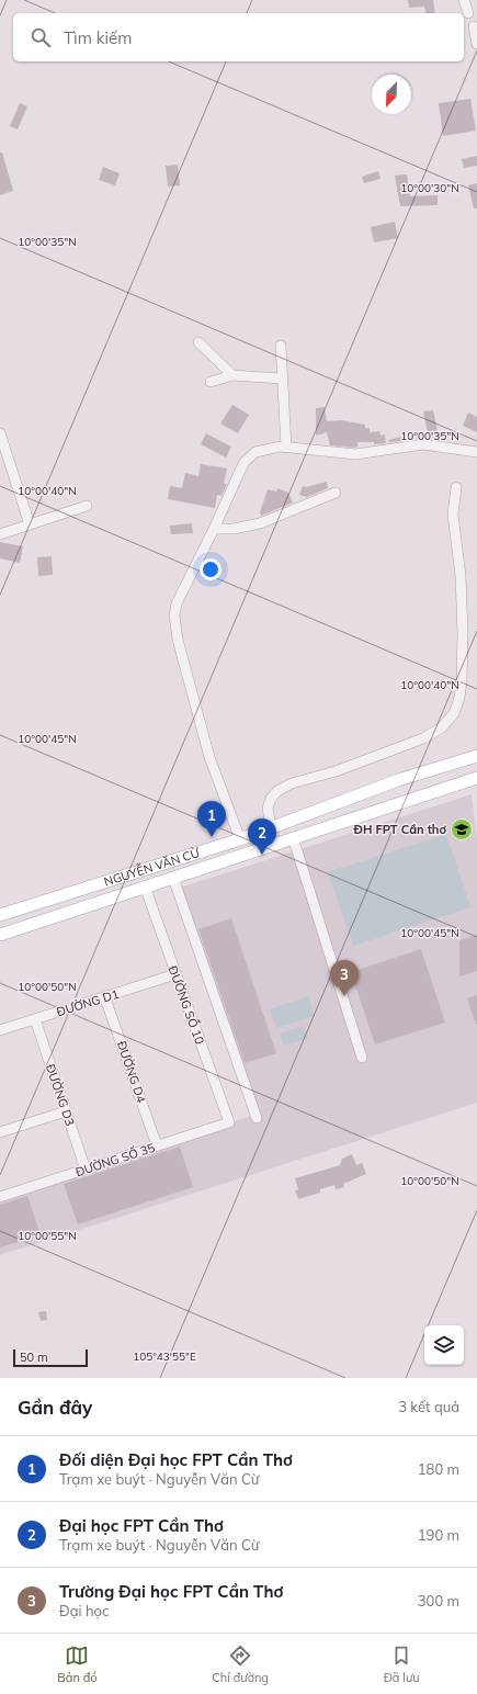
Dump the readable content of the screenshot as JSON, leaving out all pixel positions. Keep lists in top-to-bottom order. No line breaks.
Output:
{"streets":{"main road":["NGUYỄN VĂN CỪ"],"street":["ĐƯỜNG D1","ĐƯỜNG SỐ 10","ĐƯỜNG D4","ĐƯỜNG D3","ĐƯỜNG SỐ 35"]},"crossings":[["NGUYỄN VĂN CỪ","ĐƯỜNG SỐ 10"],["ĐƯỜNG D1","ĐƯỜNG SỐ 10"],["ĐƯỜNG D1","ĐƯỜNG D4"],["ĐƯỜNG D1","ĐƯỜNG D3"],["ĐƯỜNG SỐ 10","ĐƯỜNG SỐ 35"],["ĐƯỜNG D4","ĐƯỜNG SỐ 35"],["ĐƯỜNG D3","ĐƯỜNG SỐ 35"]],"places":{"school or university":["ĐH FPT Cần thơ"]},"scale_bar":"50 m","north":"bottom left","page":{"search":"Tìm kiếm","pins":["1","2","3"],"scale":"50 m","heading":["Gần đây","3 kết quả"],"list":[{"mark":"1","name":"Đối diện Đại học FPT Cần Thơ","note":"Trạm xe buýt · Nguyễn Văn Cừ","value":"180 m"},{"mark":"2","name":"Đại học FPT Cần Thơ","note":"Trạm xe buýt · Nguyễn Văn Cừ","value":"190 m"},{"mark":"3","name":"Trường Đại học FPT Cần Thơ","note":"Đại học","value":"300 m"}],"nav":["Bản đồ","Chỉ đường","Đã lưu"]},"coordinates":["10°00'30\"N","10°00'35\"N","10°00'40\"N","10°00'45\"N","10°00'50\"N","10°00'55\"N","105°43'55\"E"]}
